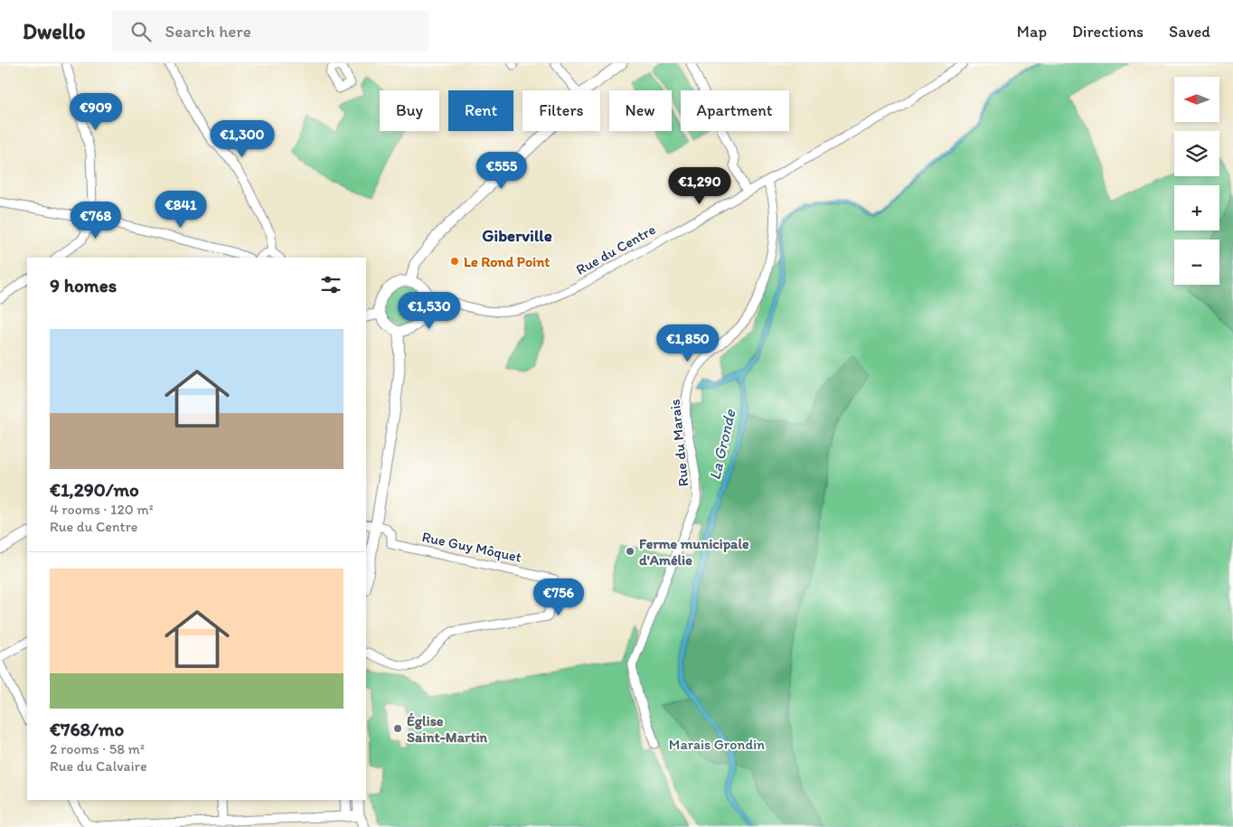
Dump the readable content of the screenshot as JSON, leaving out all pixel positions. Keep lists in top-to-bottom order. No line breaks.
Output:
{"streets":{"street":["Rue du Centre","Rue du Marais","Rue Guy Môquet"]},"crossings":[["Rue du Centre","Rue du Marais"]],"districts":["Giberville"],"water":["La Gronde"],"parks":["Marais Grondin"],"places":["Le Rond Point","Ferme municipale d'Amélie","Église Saint-Martin"],"north":"left","page":{"header":"Dwello","search":"Search here","nav":["Map","Directions","Saved"],"map_buttons":["+","−"],"chip":["Buy","Rent","Filters","New","Apartment"],"price":["€909","€1,300","€555","€1,290","€841","€768","€1,530","€1,850","€756"],"heading":"9 homes","list":[{"name":"€1,290/mo","note":"4 rooms · 120 m² · Rue du Centre"},{"name":"€768/mo","note":"2 rooms · 58 m² · Rue du Calvaire"}]}}
